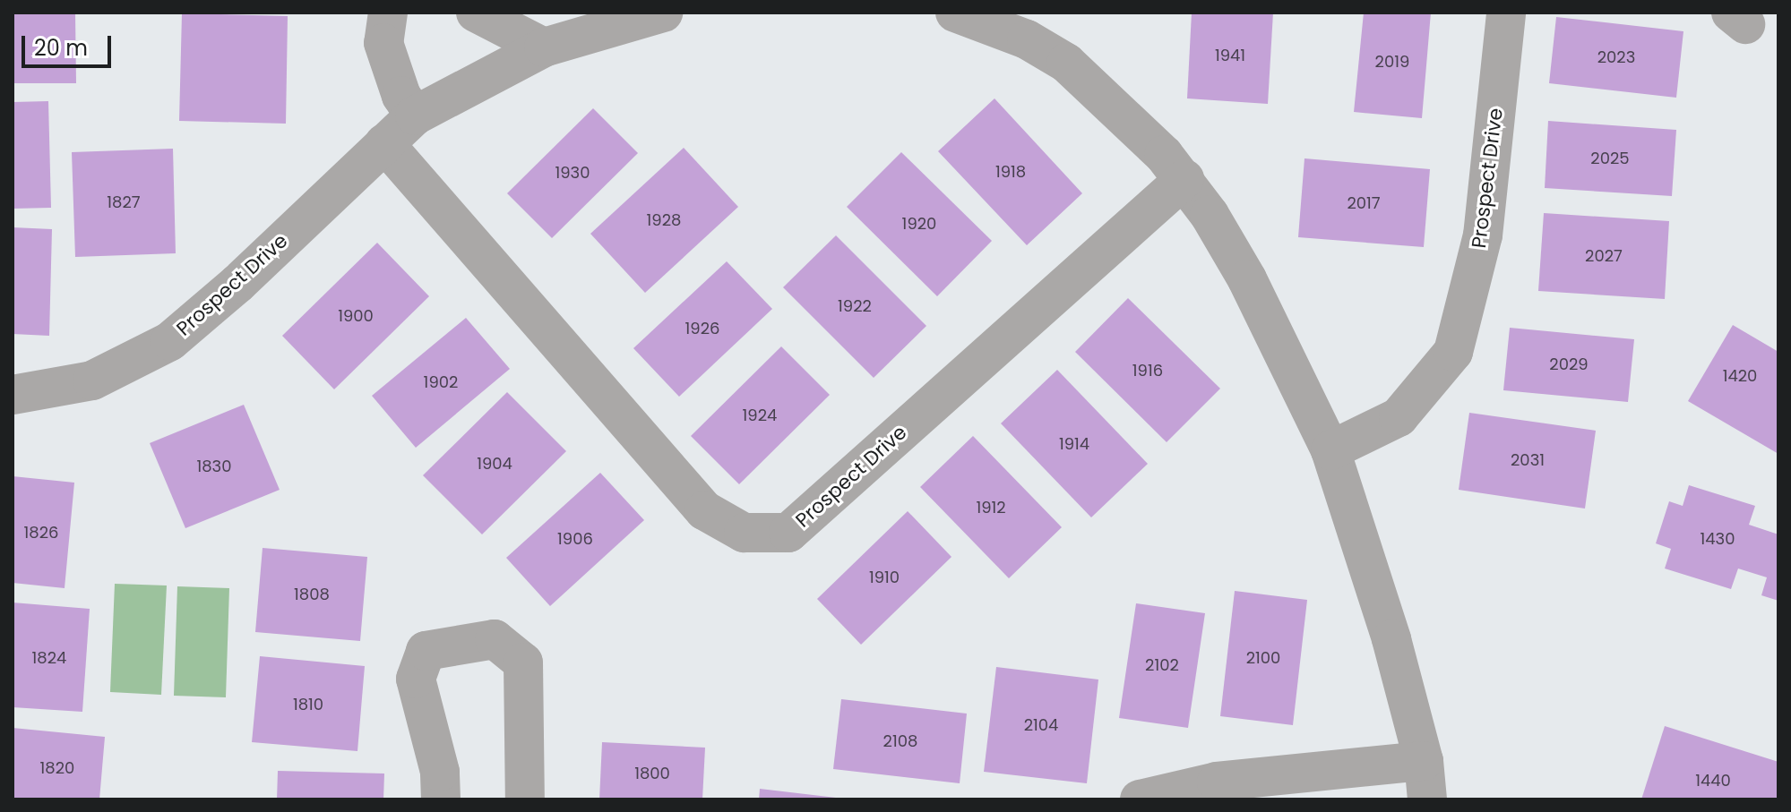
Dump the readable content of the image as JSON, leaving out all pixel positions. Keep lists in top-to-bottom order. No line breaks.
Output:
{"streets":{"street":["Prospect Drive"]},"house_numbers":["1941","2023","2019","2025","1918","1930","1827","2017","1928","1920","2027","1922","1900","1926","2029","1916","1420","1902","1924","1914","2031","1904","1830","1912","1826","1906","1430","1910","1808","1824","2100","2102","1810","2104","2108","1820","1800","1440"],"scale_bar":"20 m"}
